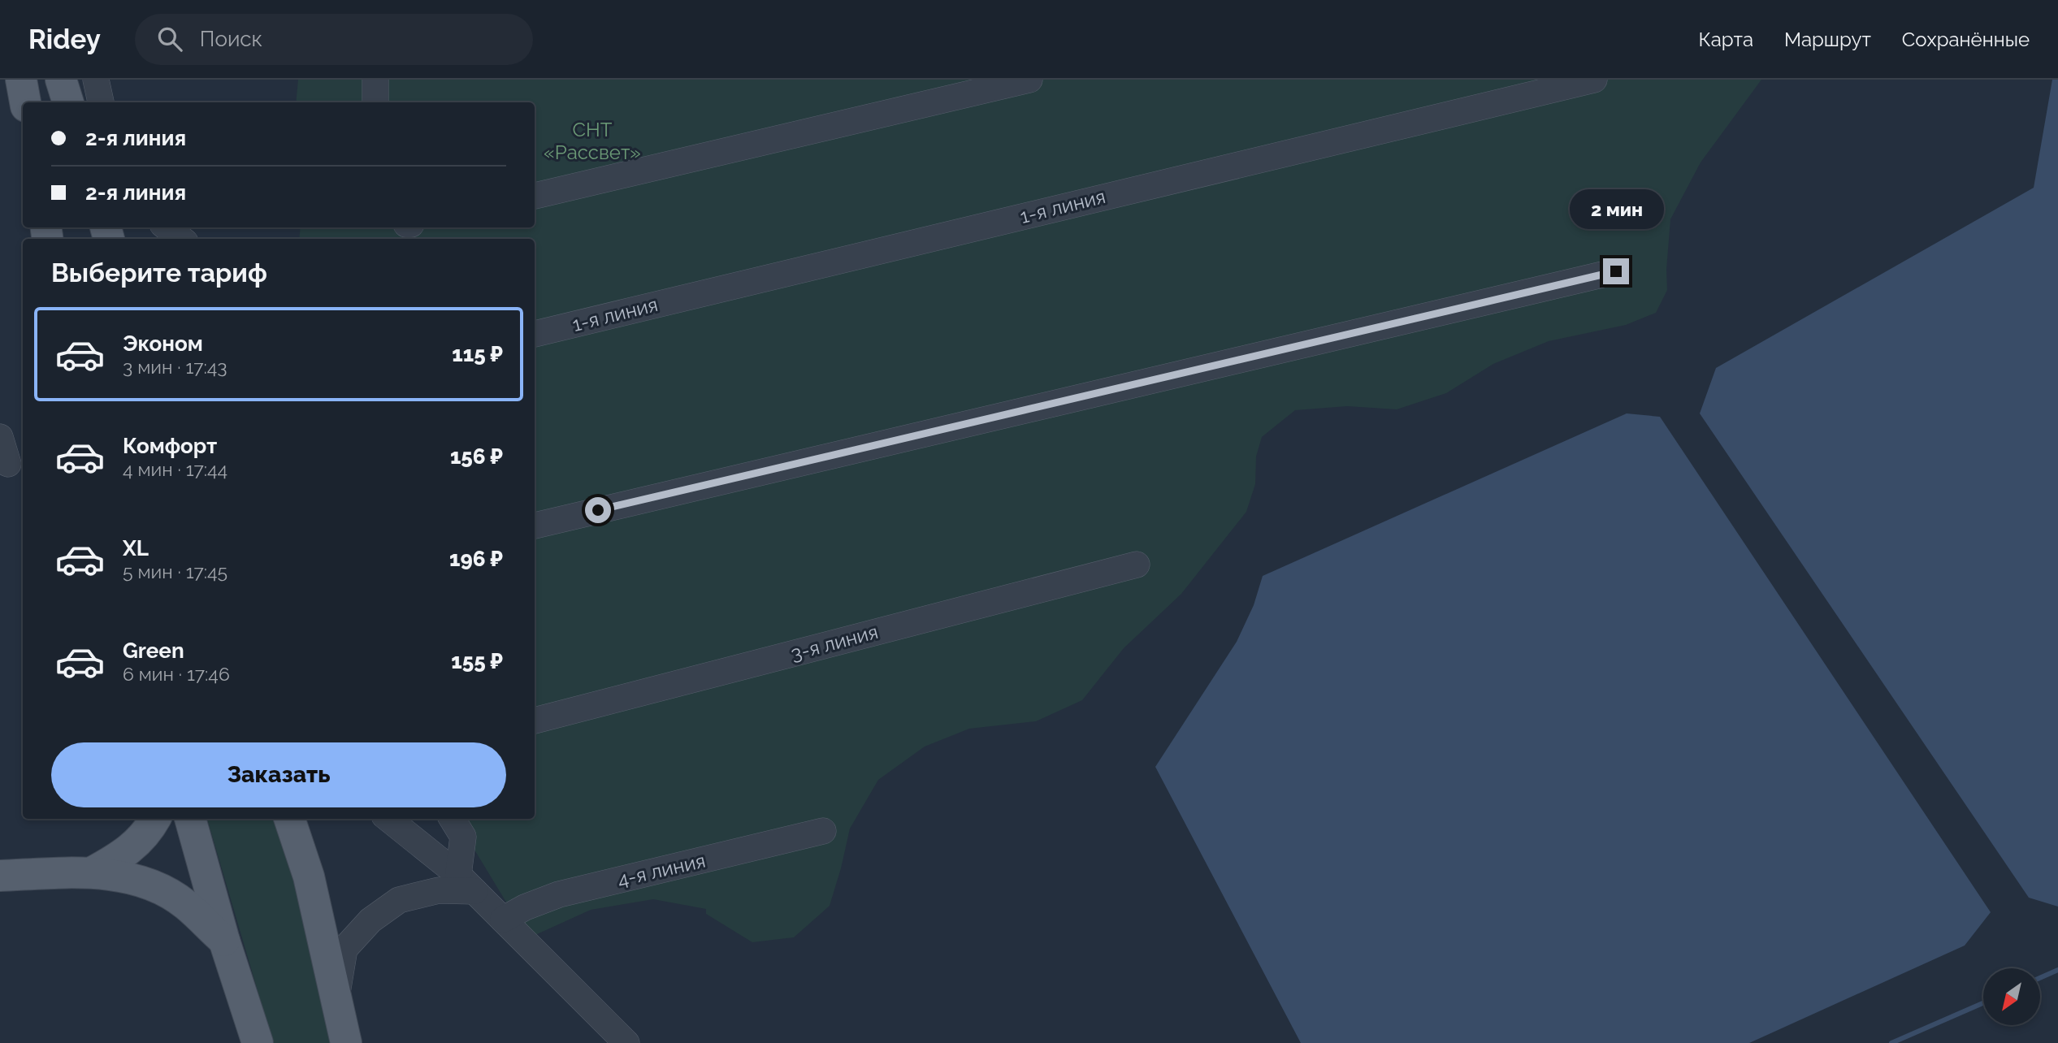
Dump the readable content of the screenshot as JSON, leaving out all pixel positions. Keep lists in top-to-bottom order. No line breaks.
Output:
{"streets":{"street":["1-я линия","3-я линия","4-я линия"]},"parks":["СНТ «Рассвет»"],"north":"bottom left","page":{"header":"Ridey","search":"Поиск","nav":["Карта","Маршрут","Сохранённые"],"banner":["2-я линия","2-я линия"],"bubble":"2 мин","heading":"Выберите тариф","list":[{"name":"Эконом","note":"3 мин · 17:43","value":"115 ₽"},{"name":"Комфорт","note":"4 мин · 17:44","value":"156 ₽"},{"name":"XL","note":"5 мин · 17:45","value":"196 ₽"},{"name":"Green","note":"6 мин · 17:46","value":"155 ₽"}],"buttons":"Заказать"}}
